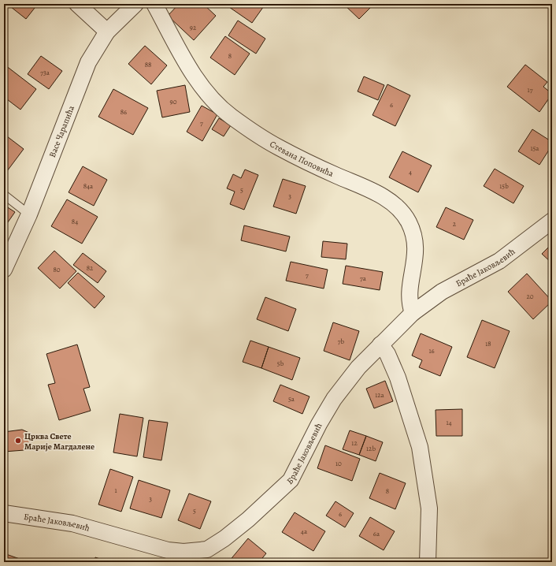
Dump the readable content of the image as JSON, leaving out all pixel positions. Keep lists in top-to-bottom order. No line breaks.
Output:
{"streets":{"street":["Васе Чарапића","Стевана Поповића","Браће Јаковљевић"]},"crossings":[["Стевана Поповића","Браће Јаковљевић"]],"places":["Црква Свете Марије Магдалене"],"house_numbers":["92","8","88","73a","17","90","6","86","7","15a","4","84a","15b","5","3","84","2","82","80","7","7a","20","7b","18","16","5b","12a","5a","14","12","12b","10","1","8","3","5","6","4a","6a"]}
